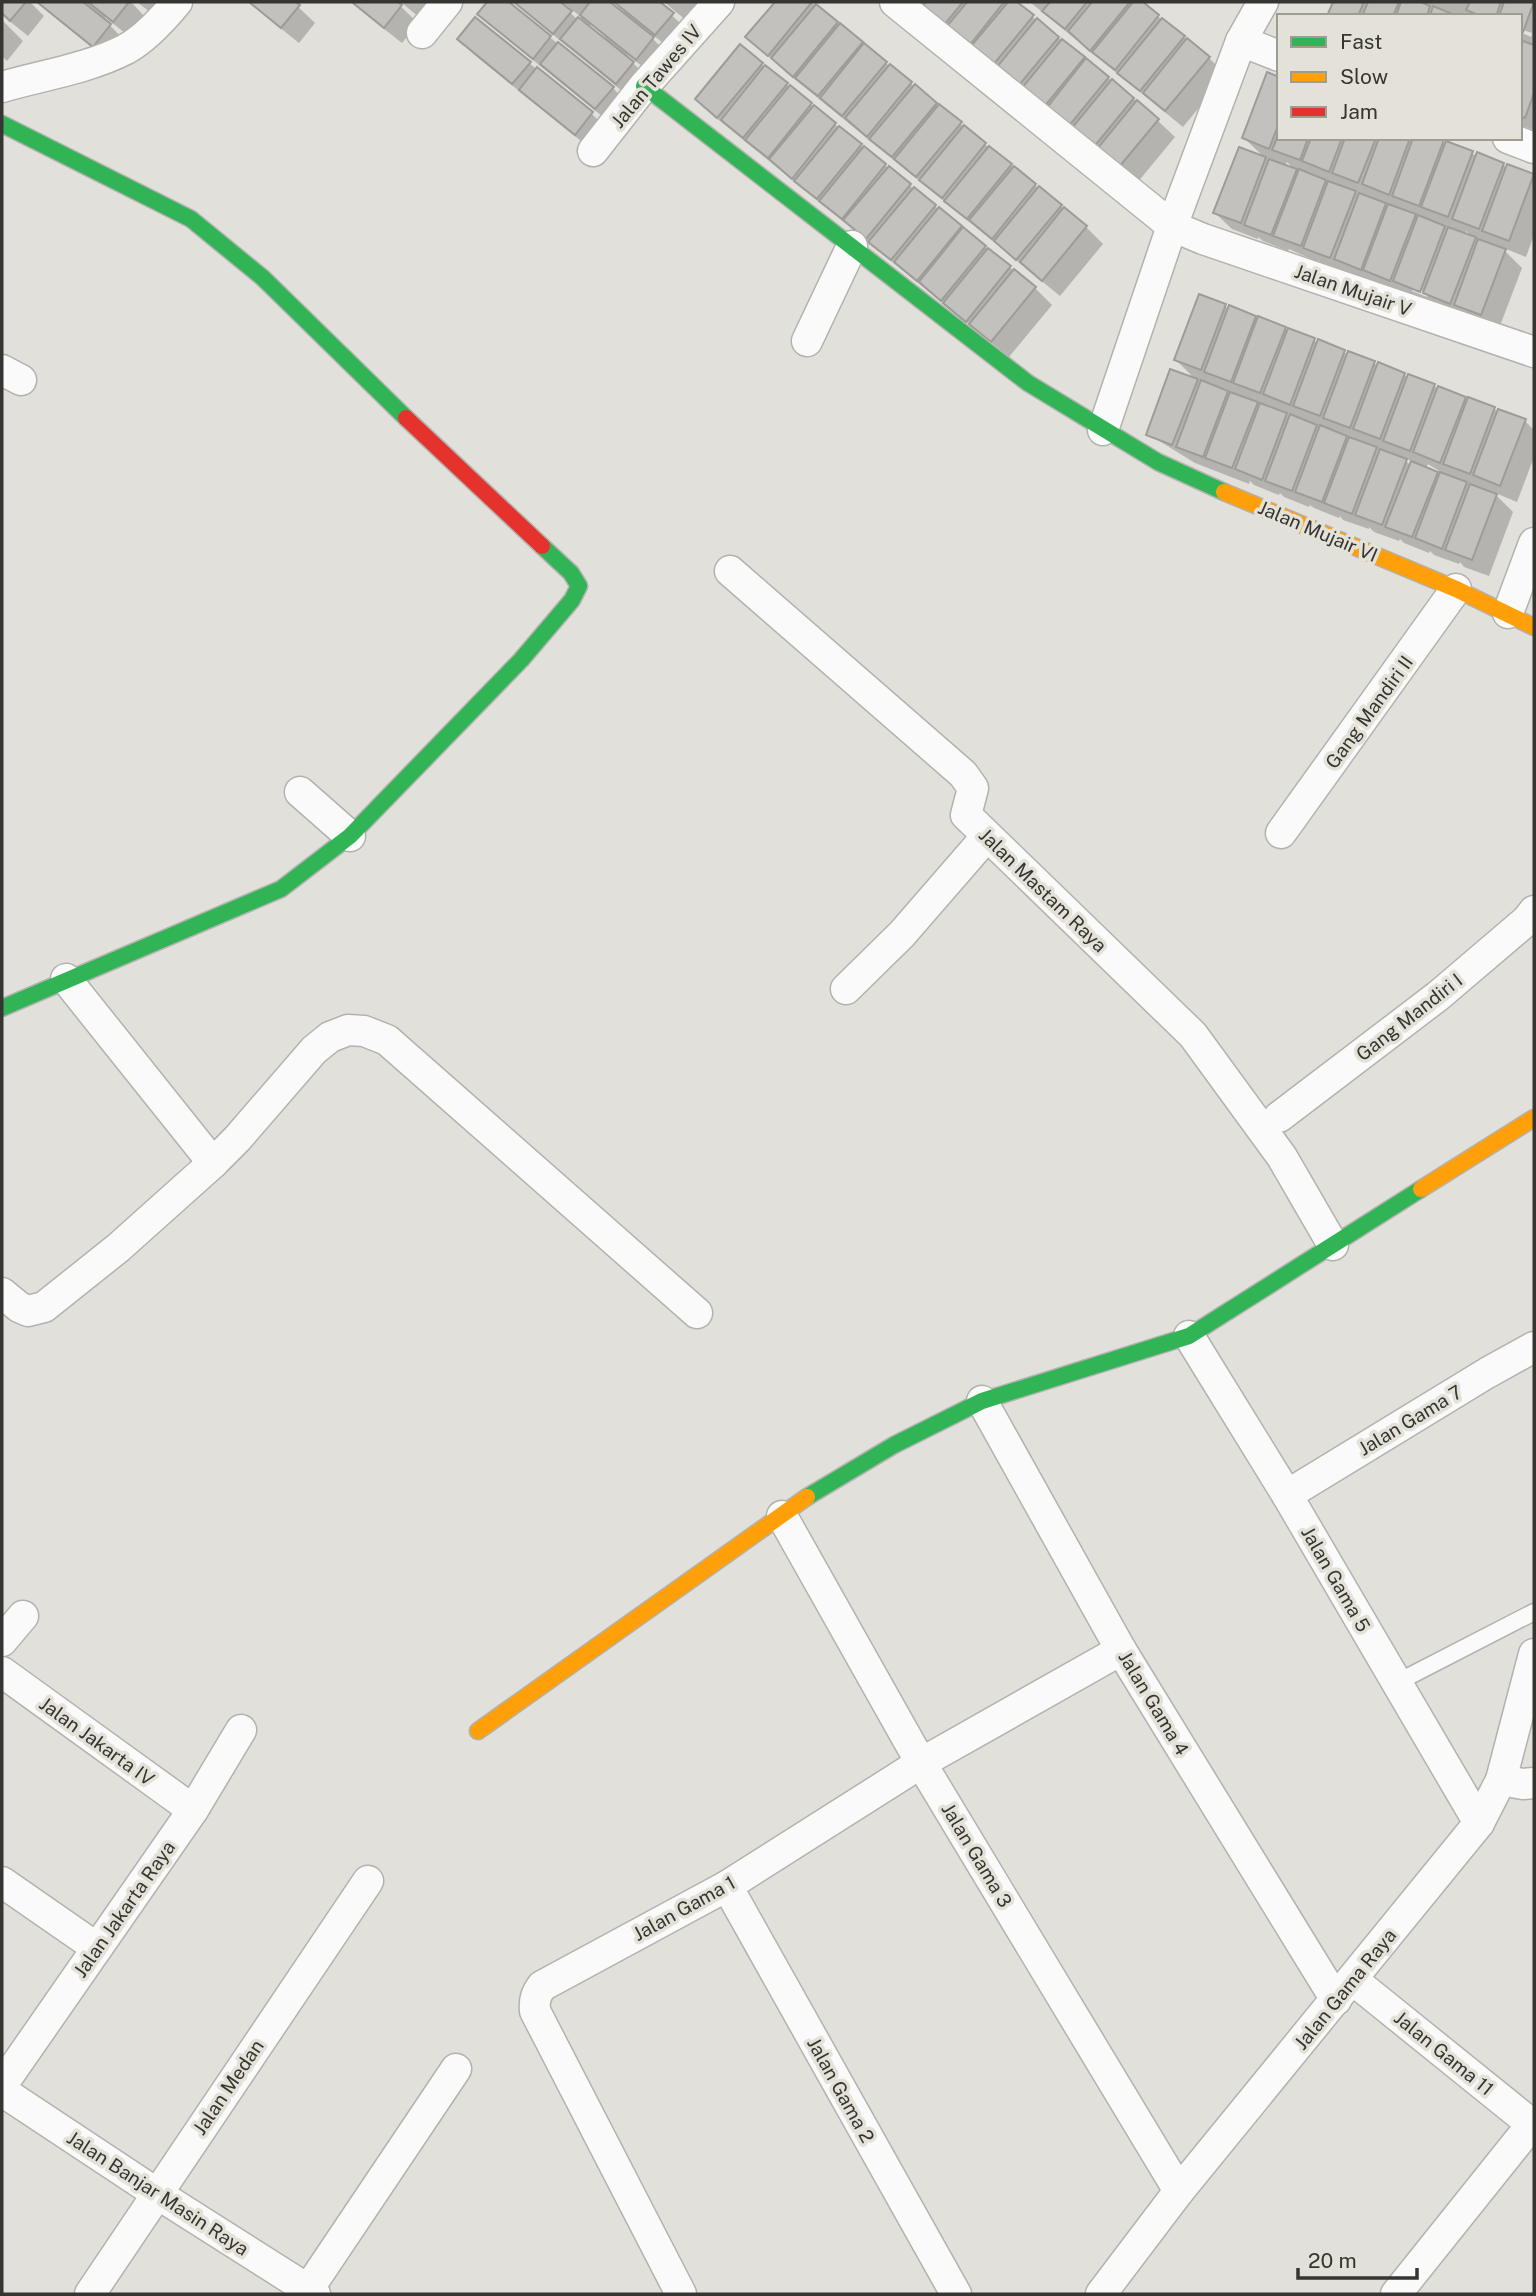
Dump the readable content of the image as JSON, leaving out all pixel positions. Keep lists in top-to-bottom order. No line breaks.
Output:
{"streets":{"street":["Jalan Tawes IV","Jalan Mujair V","Gang Mandiri II","Jalan Mastam Raya","Gang Mandiri I","Jalan Gama 7","Jalan Gama 5","Jalan Gama 4","Jalan Jakarta IV","Jalan Gama 3","Jalan Gama 1","Jalan Jakarta Raya","Jalan Gama Raya","Jalan Gama 11","Jalan Medan","Jalan Gama 2","Jalan Banjar Masin Raya"]},"crossings":[["Jalan Gama 7","Jalan Gama 5"],["Jalan Gama 5","Jalan Gama Raya"],["Jalan Gama 4","Jalan Gama 1"],["Jalan Gama 4","Jalan Gama Raya"],["Jalan Gama 4","Jalan Gama 11"],["Jalan Jakarta IV","Jalan Jakarta Raya"],["Jalan Gama 3","Jalan Gama 1"],["Jalan Gama 3","Jalan Gama Raya"],["Jalan Gama 1","Jalan Gama 2"],["Jalan Gama Raya","Jalan Gama 11"],["Jalan Medan","Jalan Banjar Masin Raya"]],"legend":["Fast","Slow","Jam"],"scale_bar":"20 m"}
